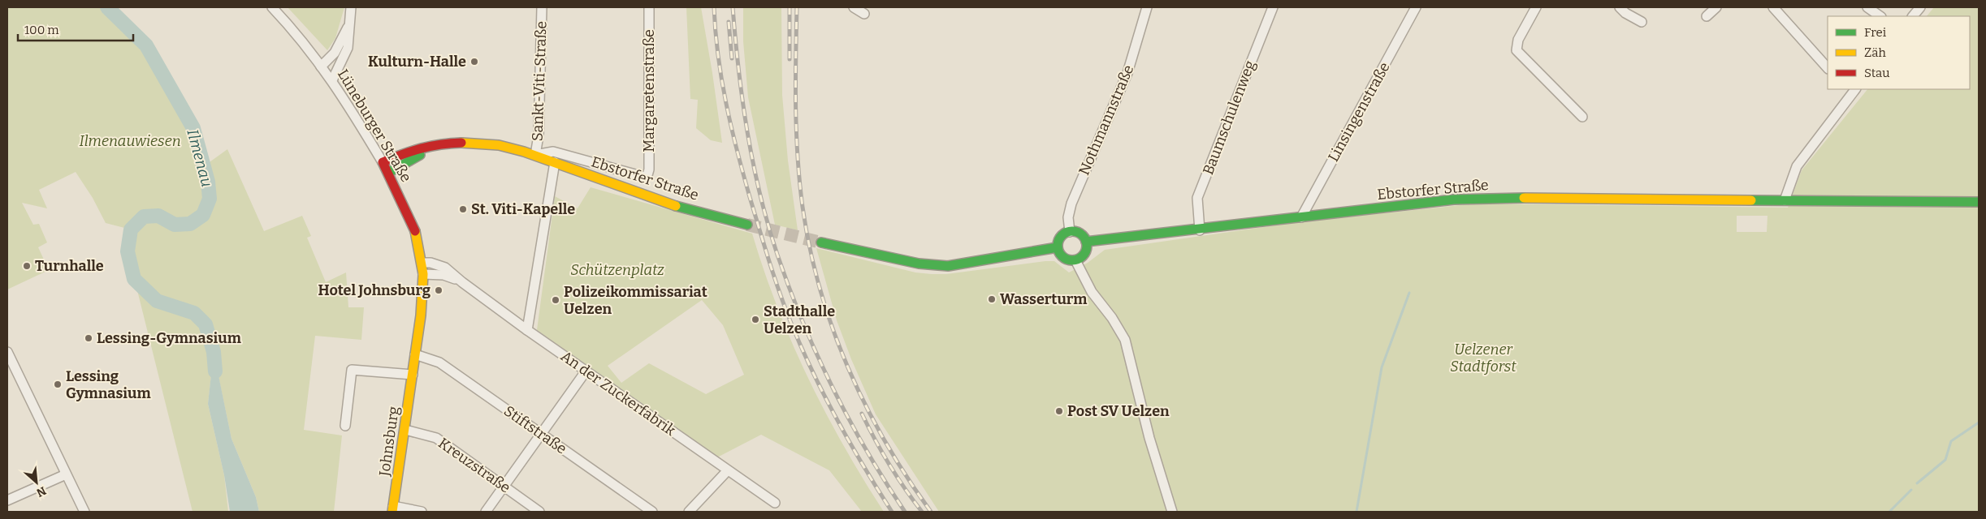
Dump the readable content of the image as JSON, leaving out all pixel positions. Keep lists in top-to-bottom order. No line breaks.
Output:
{"streets":{"main road":["Lüneburger Straße","Ebstorfer Straße","Johnsburg"],"street":["Sankt-Viti-Straße","Margaretenstraße","Linsingenstraße","Baumschulenweg","Nothmannstraße","An der Zuckerfabrik","Stiftstraße","Kreuzstraße"]},"crossings":[["Sankt-Viti-Straße","Ebstorfer Straße"],["Margaretenstraße","Ebstorfer Straße"],["Linsingenstraße","Ebstorfer Straße"],["Baumschulenweg","Ebstorfer Straße"],["Nothmannstraße","Ebstorfer Straße"],["Lüneburger Straße","Ebstorfer Straße"],["Lüneburger Straße","An der Zuckerfabrik"],["Lüneburger Straße","Johnsburg"],["An der Zuckerfabrik","Johnsburg"],["Stiftstraße","Johnsburg"],["Johnsburg","Kreuzstraße"]],"water":["Ilmenau"],"parks":["Ilmenauwiesen","Schützenplatz","Uelzener Stadtforst"],"places":["Kulturn-Halle","St. Viti-Kapelle","Turnhalle","Hotel Johnsburg","Wasserturm","Polizeikommissariat Uelzen","Stadthalle Uelzen","Lessing-Gymnasium","Lessing Gymnasium","Post SV Uelzen"],"legend":["Frei","Zäh","Stau"],"scale_bar":"100 m","north":"bottom right"}
